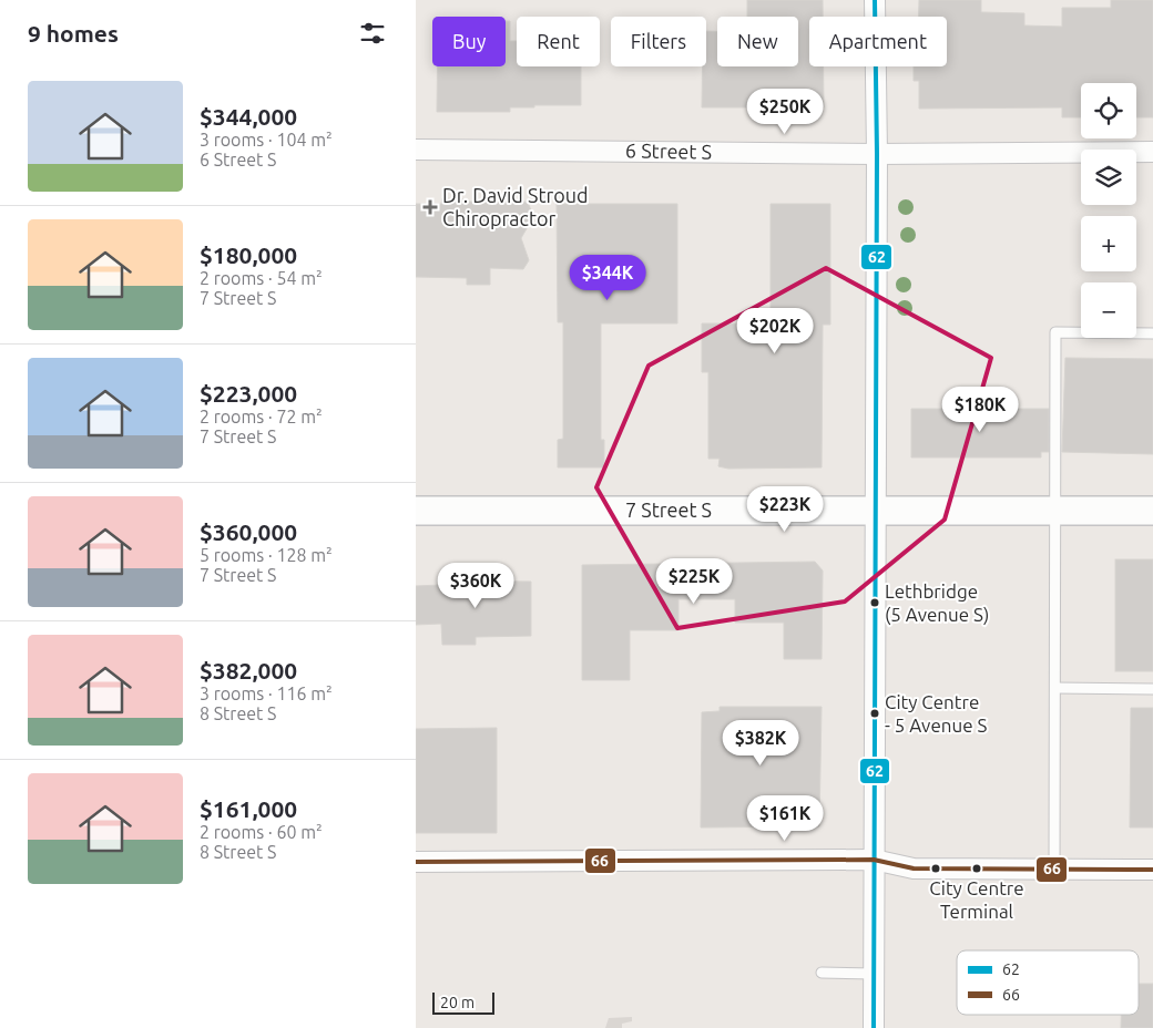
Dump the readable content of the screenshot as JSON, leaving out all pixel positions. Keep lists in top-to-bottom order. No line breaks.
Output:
{"streets":{"street":["6 Street S","7 Street S"]},"places":{"health":["Dr. David Stroud Chiropractor"],"other":["Lethbridge (5 Avenue S)","City Centre - 5 Avenue S","City Centre Terminal"]},"lines":["transit line 62","transit line 66"],"legend":["62","66"],"scale_bar":"20 m","page":{"heading":"9 homes","chip":["Buy","Rent","Filters","New","Apartment"],"list":[{"name":"$344,000","note":"3 rooms · 104 m² · 6 Street S"},{"name":"$180,000","note":"2 rooms · 54 m² · 7 Street S"},{"name":"$223,000","note":"2 rooms · 72 m² · 7 Street S"},{"name":"$360,000","note":"5 rooms · 128 m² · 7 Street S"},{"name":"$382,000","note":"3 rooms · 116 m² · 8 Street S"},{"name":"$161,000","note":"2 rooms · 60 m² · 8 Street S"}],"map_buttons":["+","−"],"price":["$250K","$344K","$202K","$180K","$223K","$225K","$360K","$382K","$161K"],"scale":"20 m"}}
